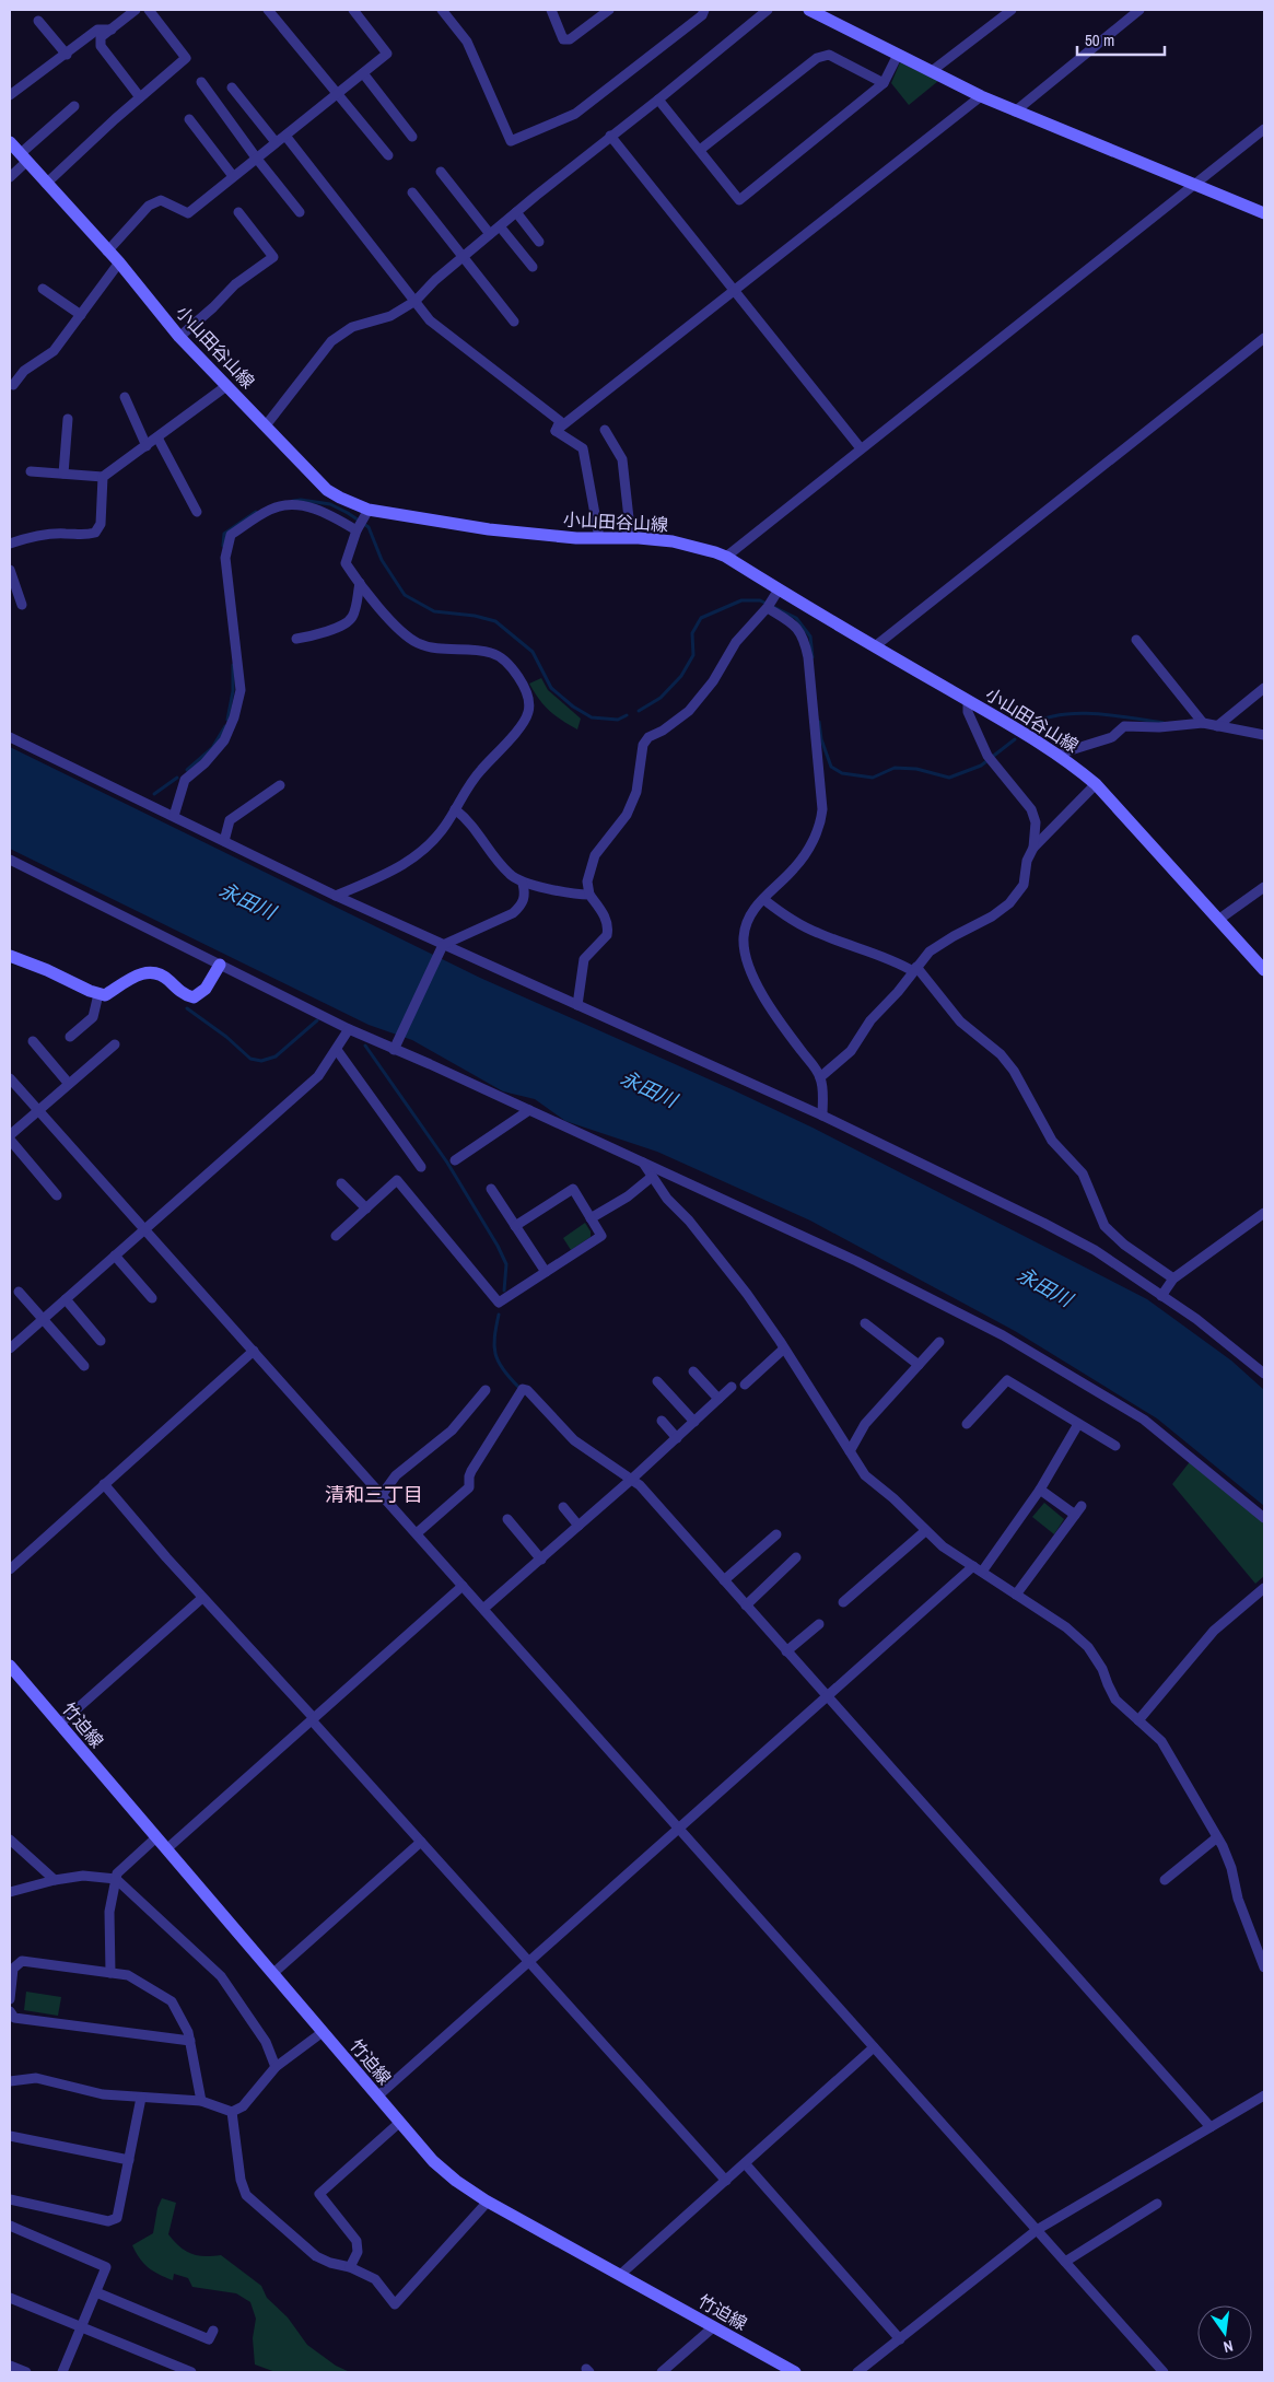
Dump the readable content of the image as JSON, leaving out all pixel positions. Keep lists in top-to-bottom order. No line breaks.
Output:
{"streets":{"street":["小山田谷山線","竹迫線"]},"districts":["清和三丁目"],"water":["永田川"],"scale_bar":"50 m","north":"bottom"}
